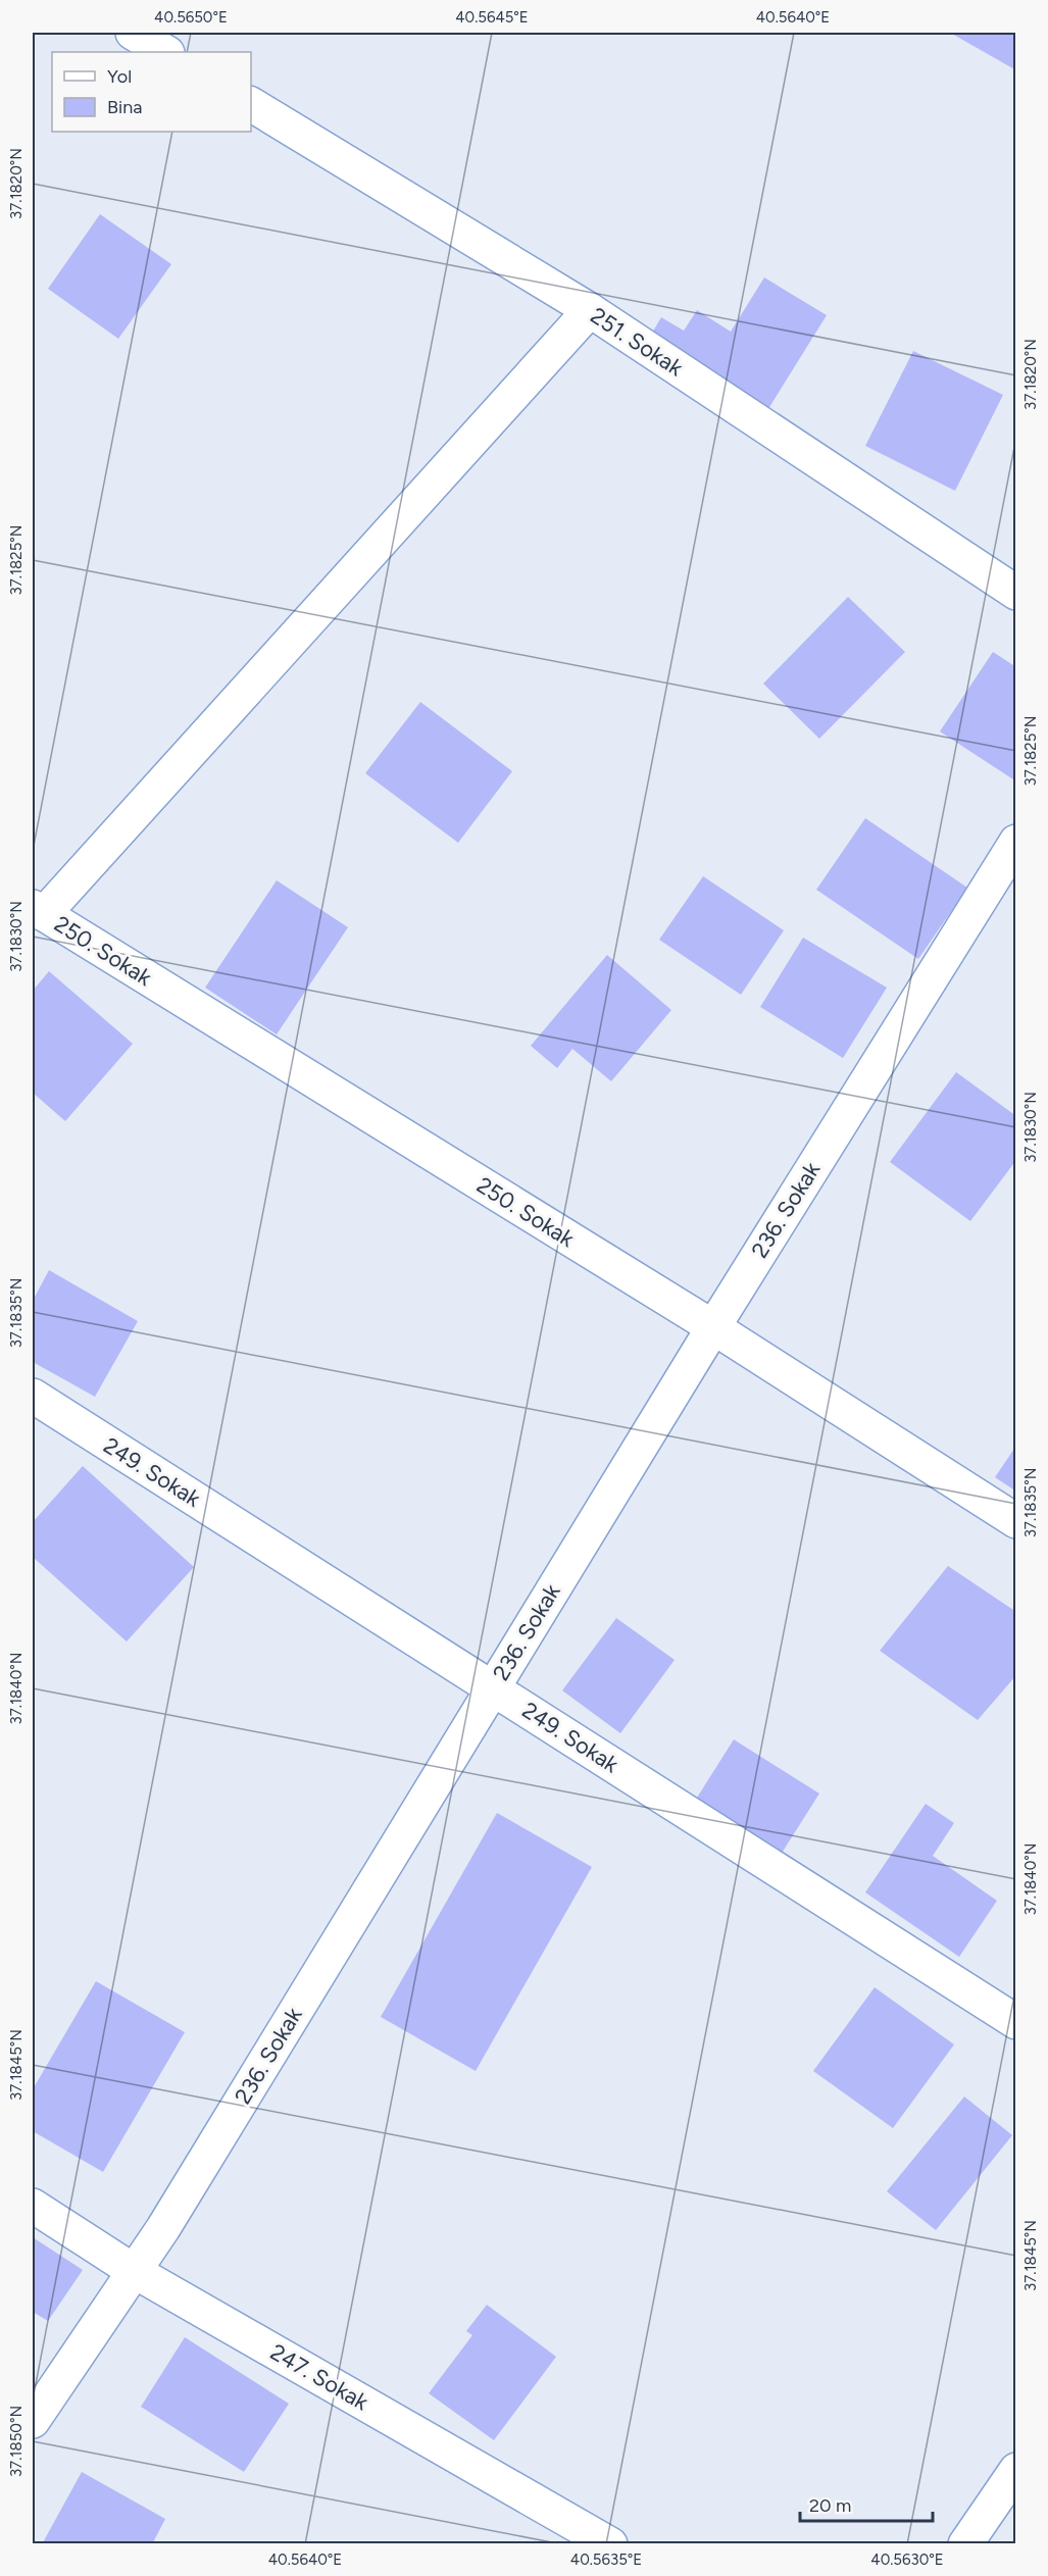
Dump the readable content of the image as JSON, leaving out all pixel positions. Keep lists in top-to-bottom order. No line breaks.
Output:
{"streets":{"street":["251. Sokak","250. Sokak","236. Sokak","249. Sokak","247. Sokak"]},"crossings":[["250. Sokak","236. Sokak"],["236. Sokak","249. Sokak"],["236. Sokak","247. Sokak"]],"legend":["Yol","Bina"],"scale_bar":"20 m","coordinates":["40.5650°E","40.5645°E","40.5640°E","37.1820°N","37.1825°N","37.1830°N","37.1835°N","37.1840°N","37.1845°N","37.1850°N","40.5635°E","40.5630°E"]}
